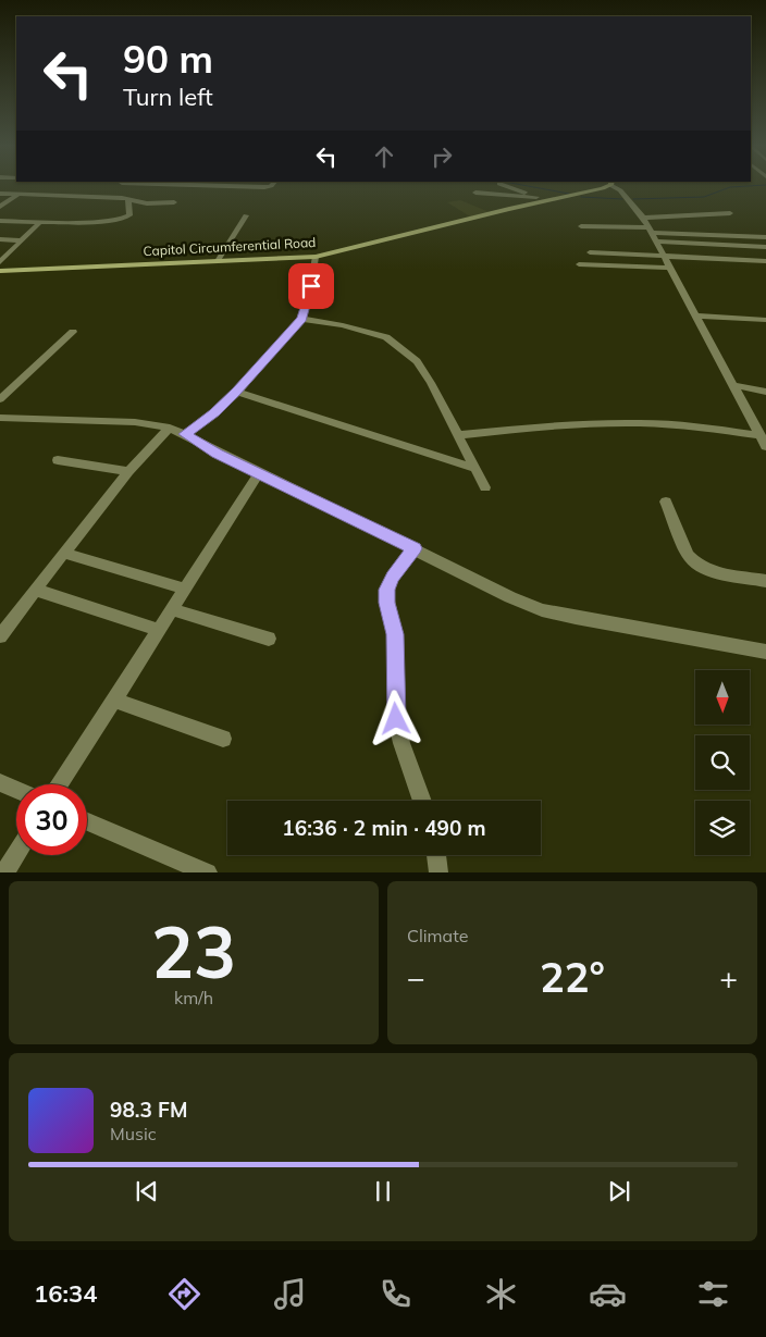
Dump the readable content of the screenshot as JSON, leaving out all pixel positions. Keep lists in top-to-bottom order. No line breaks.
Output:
{"streets":{"main road":["Capitol Circumferential Road"]},"north":"bottom","page":{"turn":["90 m","Turn left"],"limit":"30","trip":"16:36 · 2 min · 490 m","tile":[["23","km/h"],"Climate"],"heat":["−","22°","+"],"song":["98.3 FM","Music"],"tabs":"16:34"}}
